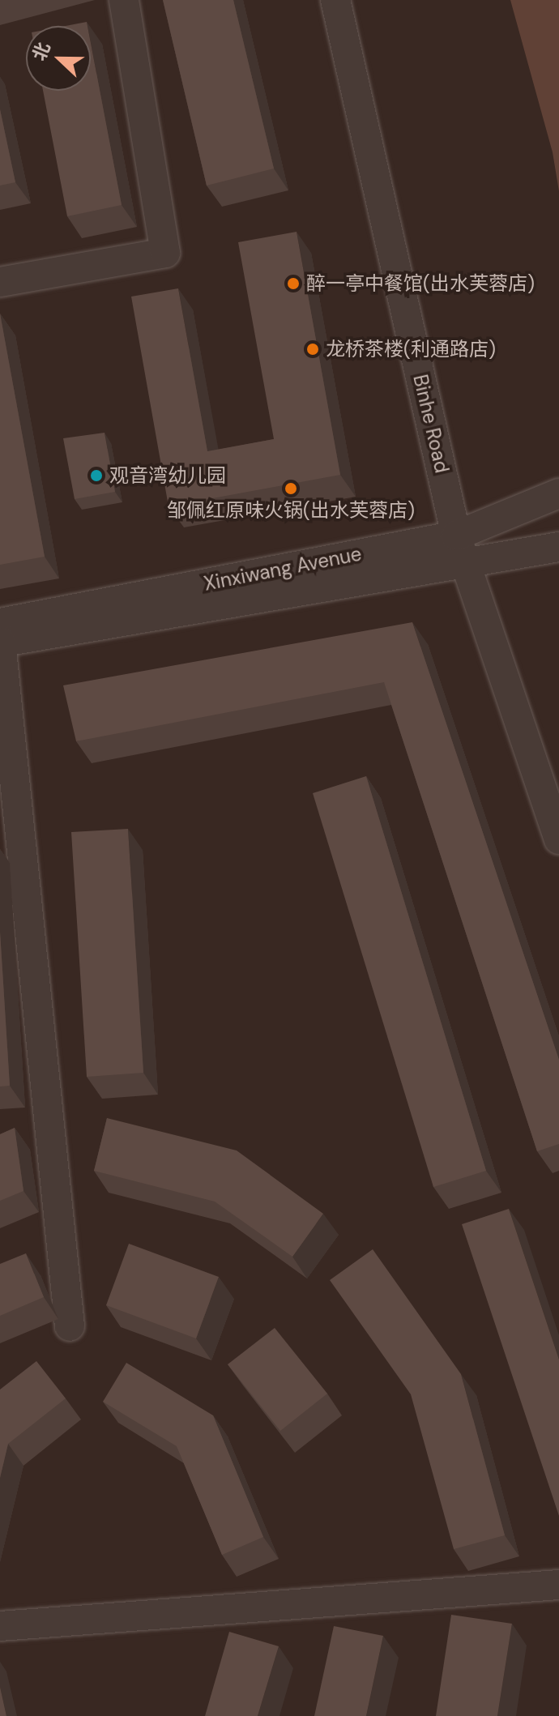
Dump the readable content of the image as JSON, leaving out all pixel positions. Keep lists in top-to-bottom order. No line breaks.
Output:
{"streets":{"street":["Binhe Road","Xinxiwang Avenue"]},"crossings":[["Binhe Road","Xinxiwang Avenue"]],"places":["醉一亭中餐馆(出水芙蓉店)","龙桥茶楼(利通路店)","观音湾幼儿园","邹佩红原味火锅(出水芙蓉店)"],"north":"left"}
